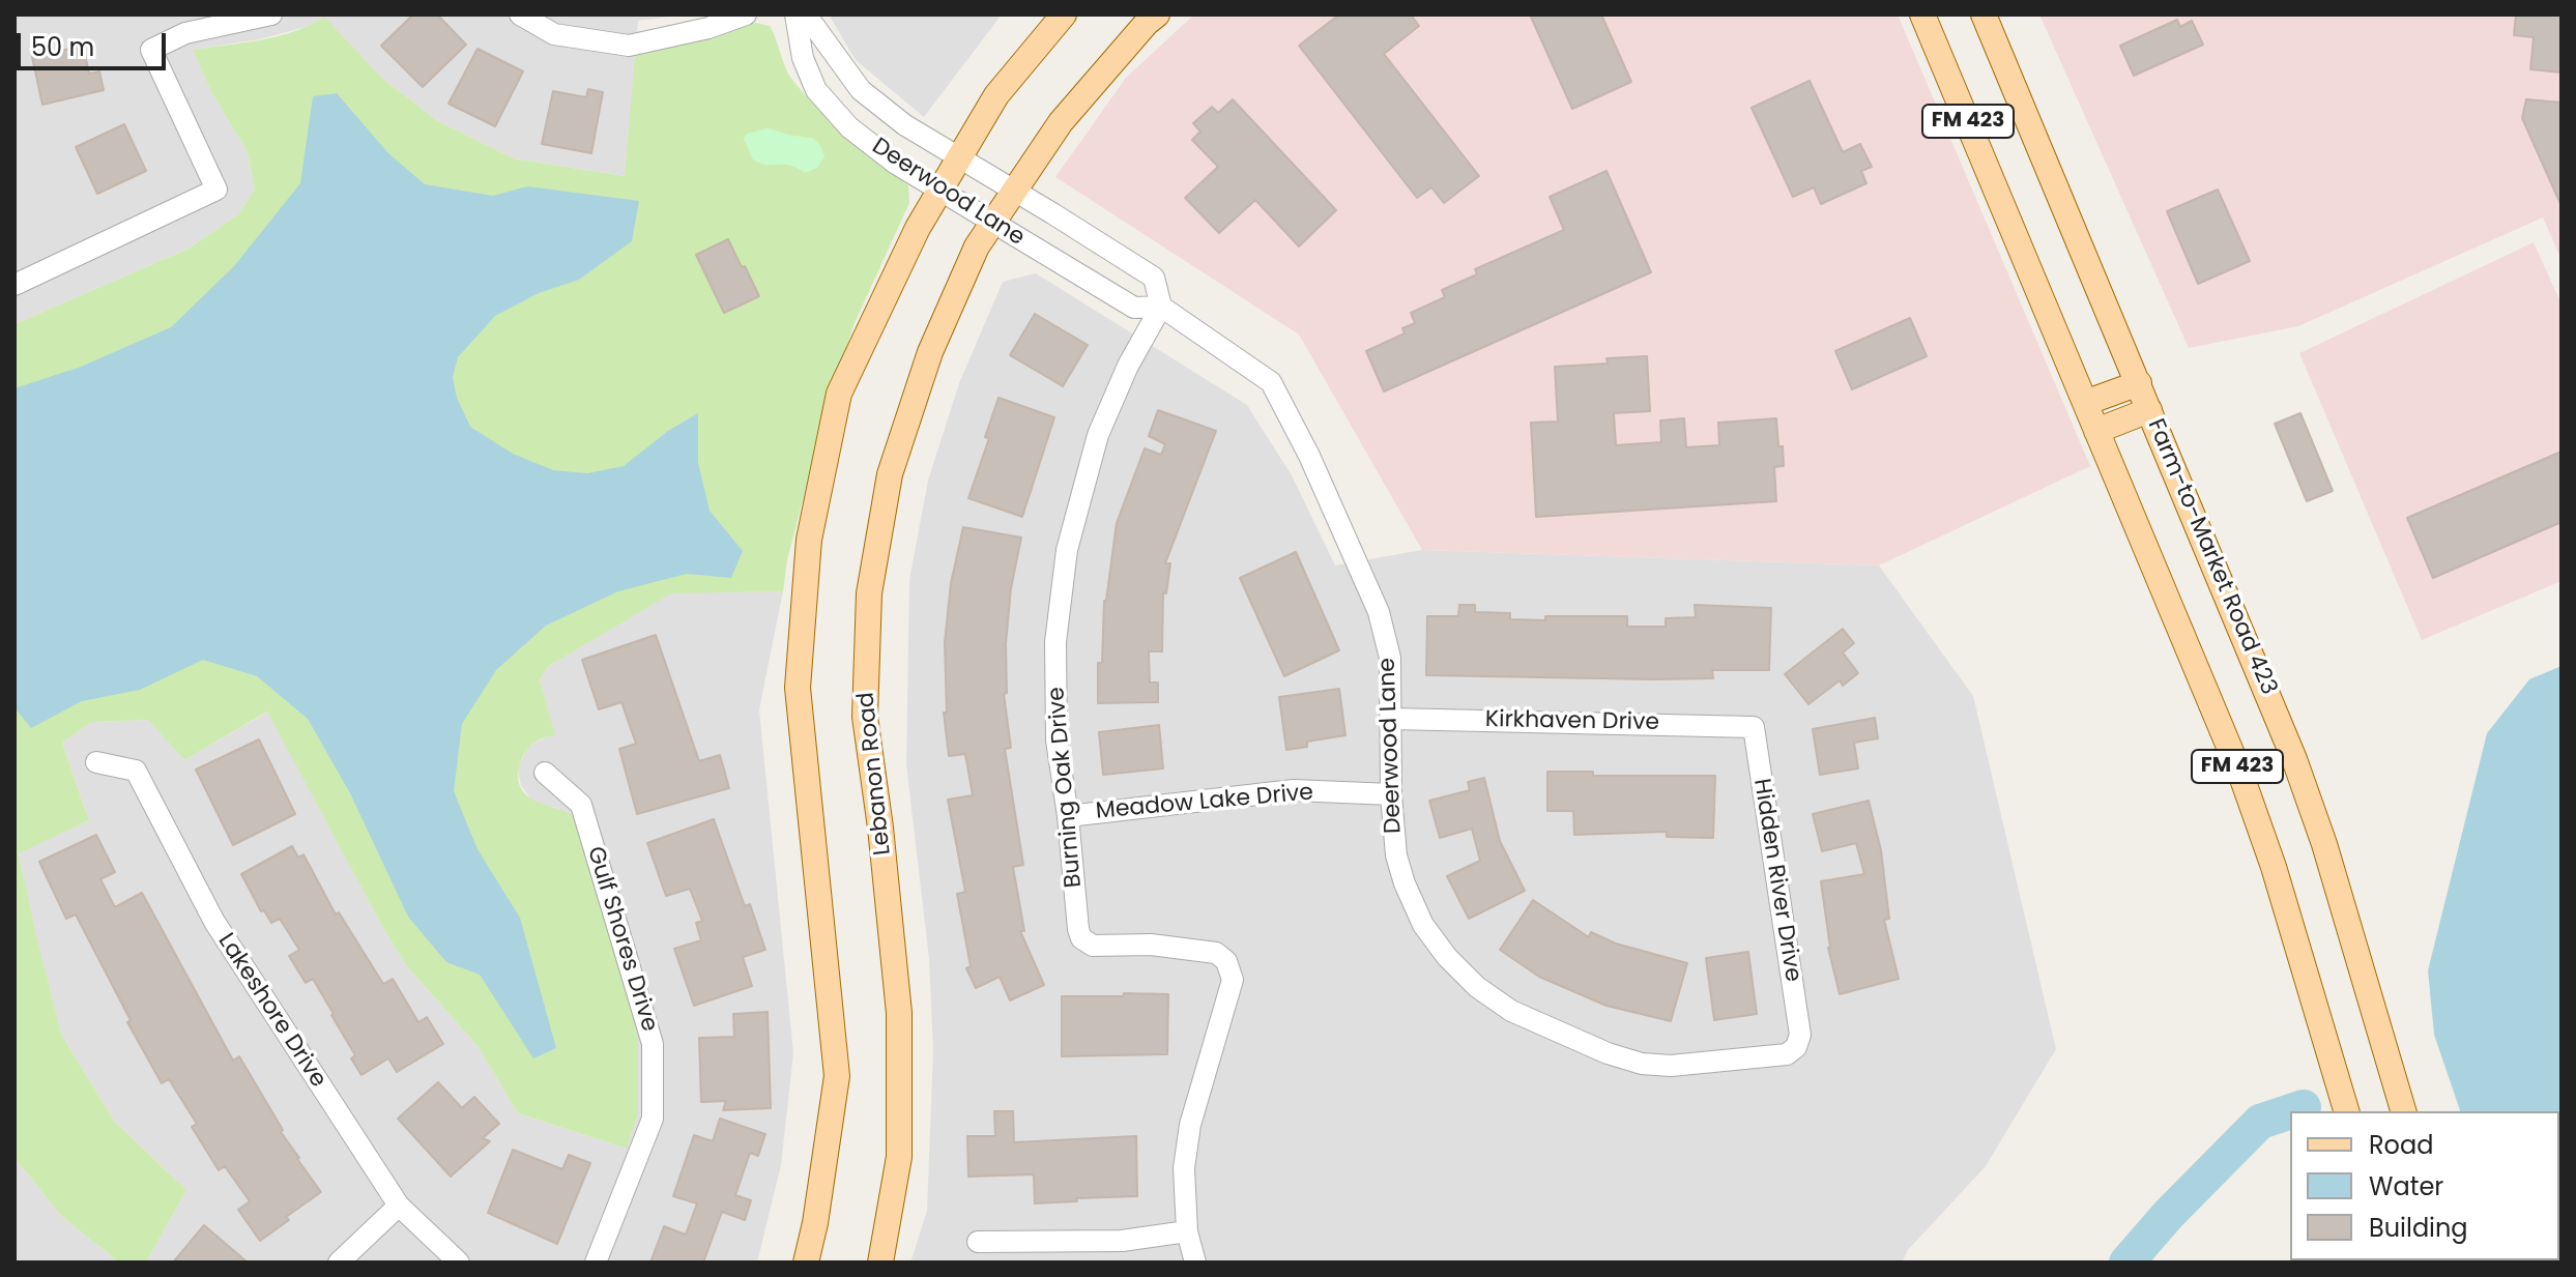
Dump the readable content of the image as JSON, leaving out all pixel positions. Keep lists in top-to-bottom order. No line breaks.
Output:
{"streets":{"main road":["FM 423","Farm-to-Market Road 423","Lebanon Road"],"street":["Deerwood Lane","Kirkhaven Drive","Burning Oak Drive","Meadow Lake Drive","Hidden River Drive","Gulf Shores Drive","Lakeshore Drive"]},"crossings":[["Deerwood Lane","Kirkhaven Drive"],["Deerwood Lane","Lebanon Road"],["Deerwood Lane","Burning Oak Drive"],["Deerwood Lane","Meadow Lake Drive"],["Deerwood Lane","Hidden River Drive"],["Kirkhaven Drive","Hidden River Drive"],["Burning Oak Drive","Meadow Lake Drive"]],"legend":["Road","Water","Building"],"scale_bar":"50 m"}
